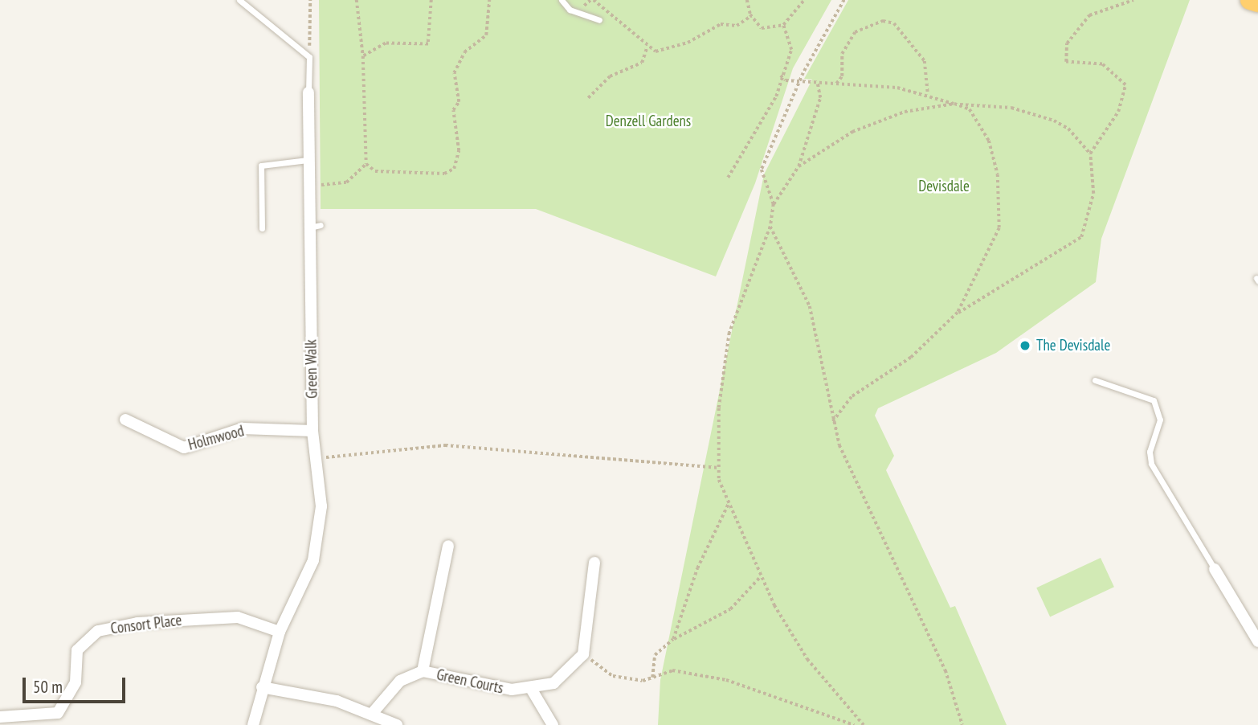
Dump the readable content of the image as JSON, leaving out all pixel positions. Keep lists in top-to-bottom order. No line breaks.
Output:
{"streets":{"street":["Green Walk","Holmwood","Consort Place","Green Courts"]},"crossings":[["Green Walk","Holmwood"],["Green Walk","Consort Place"]],"parks":["Denzell Gardens","Devisdale"],"places":["The Devisdale"],"scale_bar":"50 m"}
